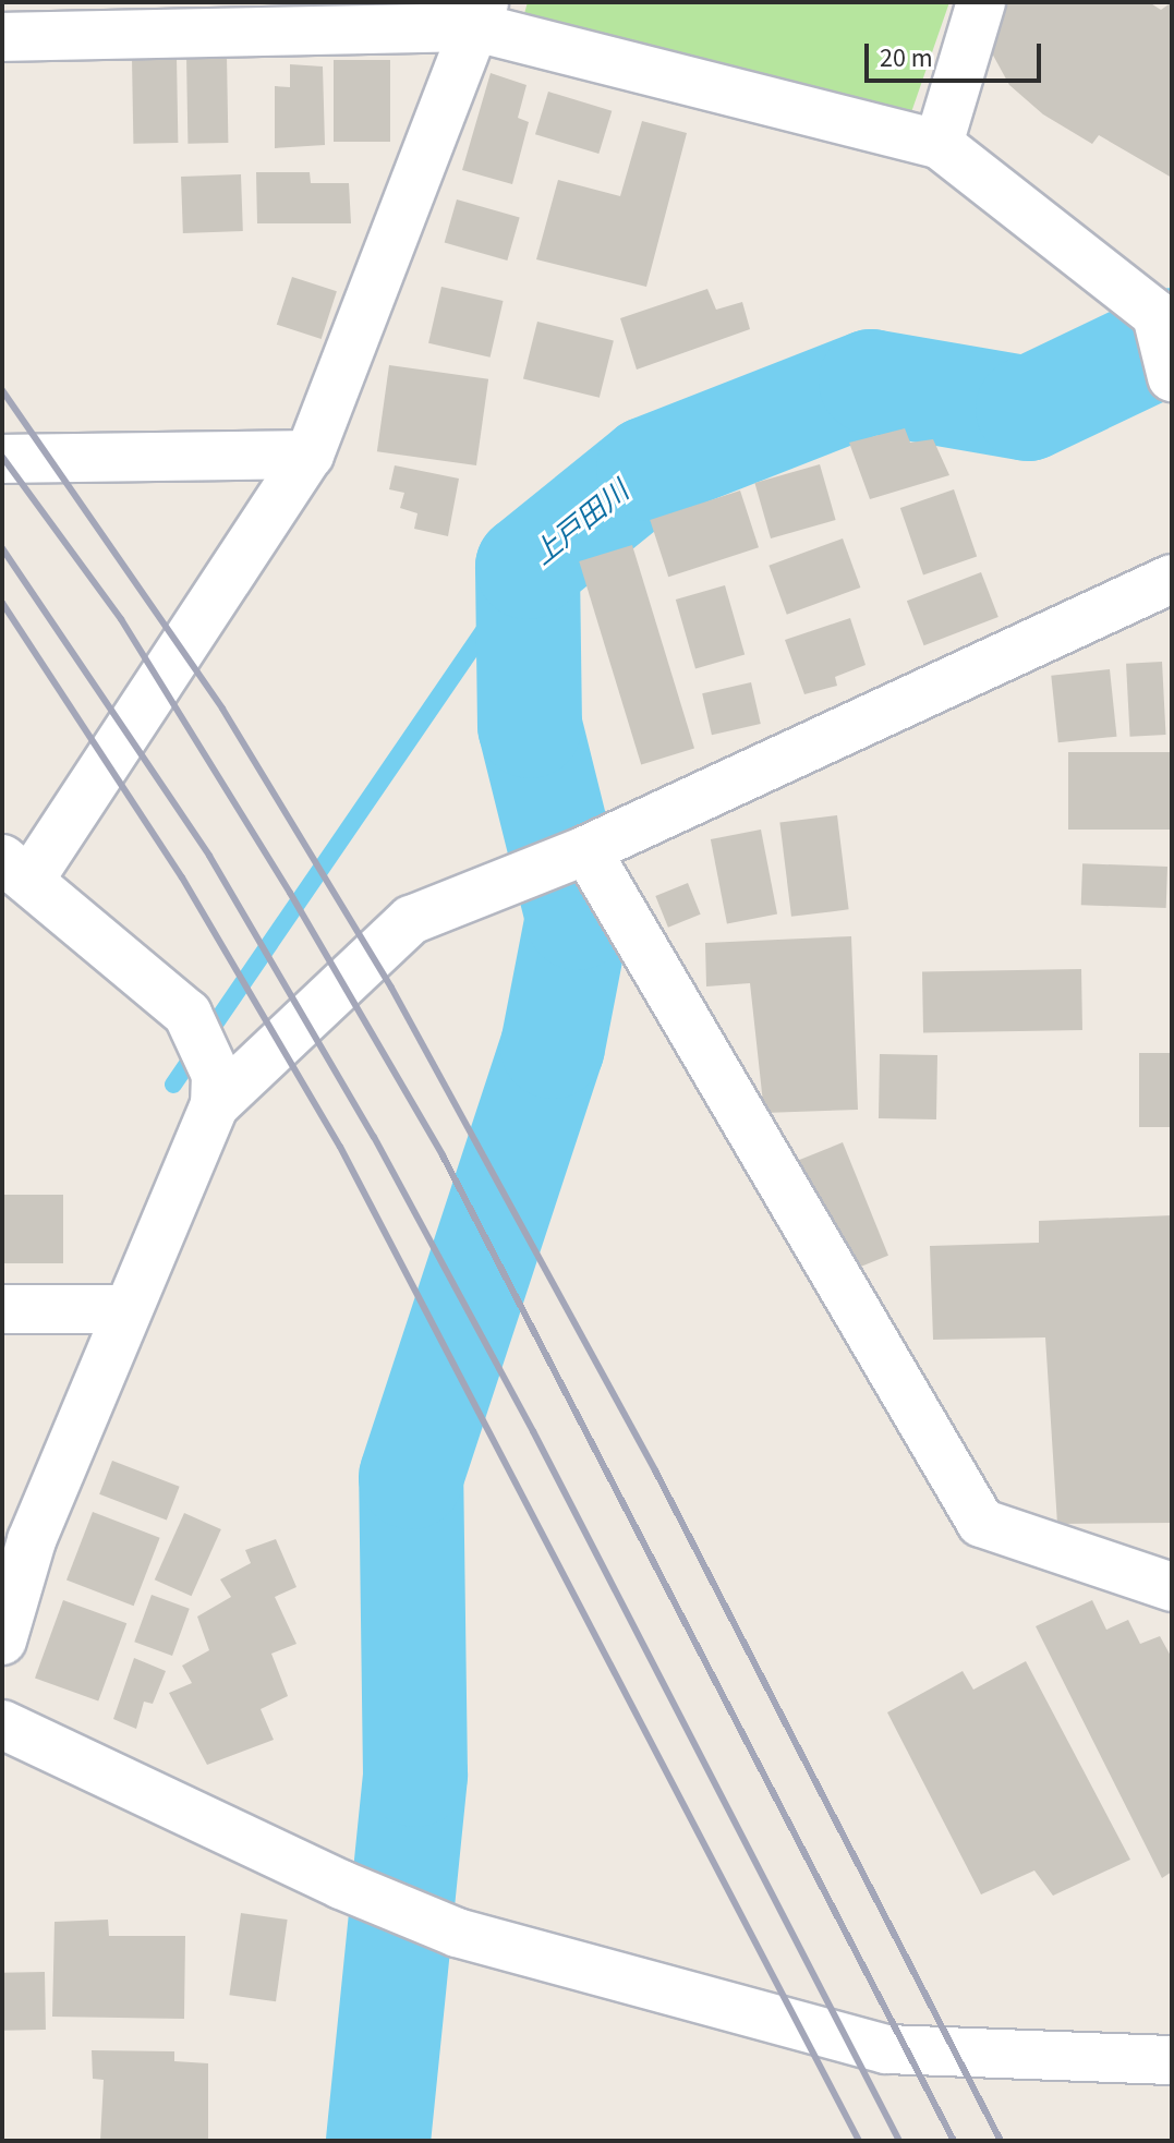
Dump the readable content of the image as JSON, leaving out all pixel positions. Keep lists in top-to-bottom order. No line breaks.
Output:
{"water":["上戸田川"],"scale_bar":"20 m"}
